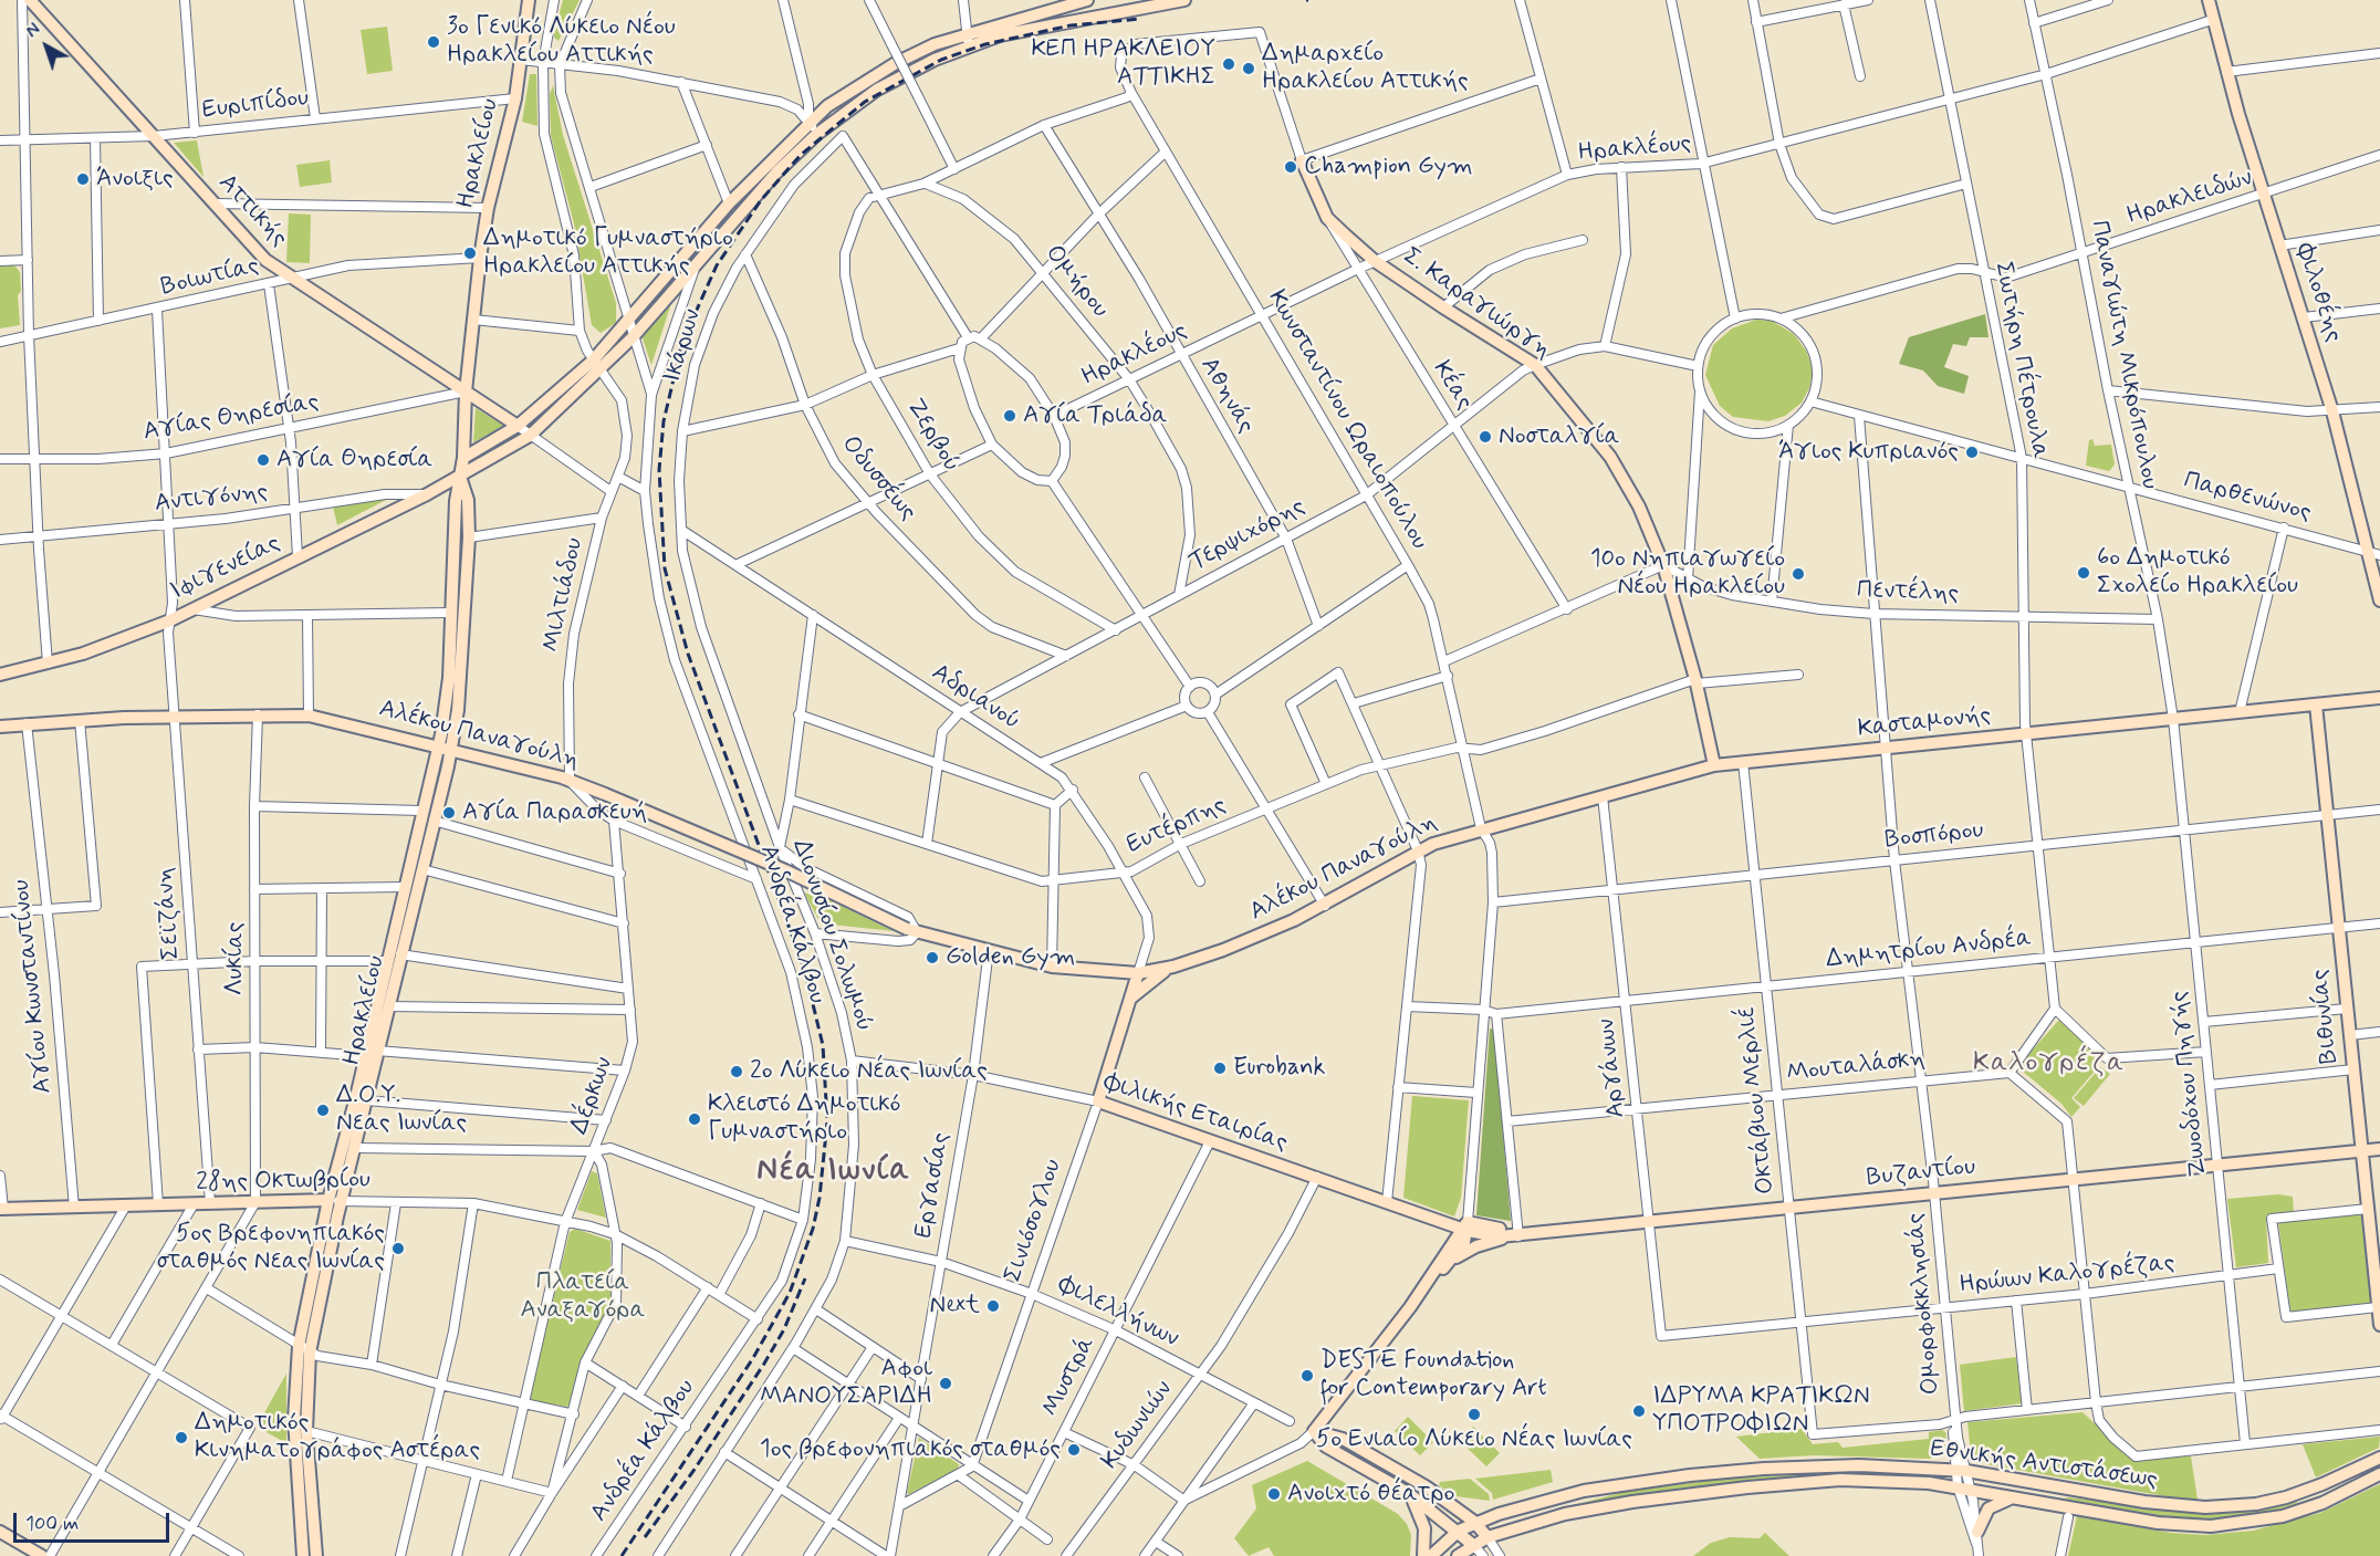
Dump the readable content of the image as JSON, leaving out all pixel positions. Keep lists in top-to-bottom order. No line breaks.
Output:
{"streets":{"street":["Ευριπίδου","Ηρακλέους","Ηρακλείου","Ηρακλειδών","Αττικής","Βοιωτίας","Ομήρου","Φιλοθέης","Σ. Καραγιώργη","Ικάρων","Παναγιώτη Μικρόπουλου","Σωτήρη Πέτρουλα","Κέας","Αθηνάς","Αγίας Θηρεσίας","Κωνσταντίνου Ωραιοπούλου","Ζερβού","Οδυσσέως","Παρθενώνος","Αντιγόνης","Τερψιχόρης","Ιφιγενείας","Πεντέλης","Μιλτιάδου","Αδριανού","Κασταμονής","Αλέκου Παναγούλη","Ευτέρπης","Βοσπόρου","Σεϊζάνη","Ανδρέα Κάλβου","Διονυσίου Σολωμού","Δημητρίου Ανδρέα","Λυκίας","Αγίου Κωνσταντίνου","Βιθυνίας","Μουταλάσκη","Αργάνων","Ζωοδόχου Πηγής","Δέρκων","Οκτάβιου Μερλιέ","Φιλικής Εταιρίας","Βυζαντίου","28ης Οκτωβρίου","Εργασίας","Σινιόσογλου","Ηρώων Καλογρέζας","Ομορφοκκλησιάς","Φιλελλήνων","Μυστρά","Κυδωνιών","Εθνικής Αντιστάσεως"]},"crossings":[["Ευριπίδου","Ηρακλείου"],["Ευριπίδου","Αττικής"],["Ηρακλέους","Ομήρου"],["Ηρακλέους","Φιλοθέης"],["Ηρακλέους","Σ. Καραγιώργη"],["Ηρακλέους","Παναγιώτη Μικρόπουλου"],["Ηρακλέους","Σωτήρη Πέτρουλα"],["Ηρακλέους","Κέας"],["Ηρακλέους","Αθηνάς"],["Ηρακλέους","Κωνσταντίνου Ωραιοπούλου"],["Ηρακλείου","Αττικής"],["Ηρακλείου","Βοιωτίας"],["Ηρακλείου","Αγίας Θηρεσίας"],["Ηρακλείου","Ιφιγενείας"],["Ηρακλείου","Αλέκου Παναγούλη"],["Ηρακλείου","28ης Οκτωβρίου"],["Ηρακλειδών","Φιλοθέης"],["Ηρακλειδών","Παναγιώτη Μικρόπουλου"],["Ηρακλειδών","Σωτήρη Πέτρουλα"],["Ηρακλειδών","Παρθενώνος"],["Αττικής","Βοιωτίας"],["Αττικής","Αγίας Θηρεσίας"],["Βοιωτίας","Σεϊζάνη"],["Ομήρου","Τερψιχόρης"],["Φιλοθέης","Παρθενώνος"],["Σ. Καραγιώργη","Κέας"],["Σ. Καραγιώργη","Κωνσταντίνου Ωραιοπούλου"],["Σ. Καραγιώργη","Τερψιχόρης"],["Σ. Καραγιώργη","Πεντέλης"],["Σ. Καραγιώργη","Κασταμονής"],["Σ. Καραγιώργη","Ευτέρπης"],["Ικάρων","Ζερβού"],["Ικάρων","Οδυσσέως"],["Ικάρων","Αδριανού"],["Ικάρων","Διονυσίου Σολωμού"],["Παναγιώτη Μικρόπουλου","Παρθενώνος"],["Παναγιώτη Μικρόπουλου","Πεντέλης"],["Παναγιώτη Μικρόπουλου","Κασταμονής"],["Παναγιώτη Μικρόπουλου","Ζωοδόχου Πηγής"],["Σωτήρη Πέτρουλα","Παρθενώνος"],["Σωτήρη Πέτρουλα","Πεντέλης"],["Σωτήρη Πέτρουλα","Κασταμονής"],["Σωτήρη Πέτρουλα","Βοσπόρου"],["Σωτήρη Πέτρουλα","Δημητρίου Ανδρέα"],["Κέας","Τερψιχόρης"],["Αθηνάς","Τερψιχόρης"],["Αγίας Θηρεσίας","Σεϊζάνη"],["Κωνσταντίνου Ωραιοπούλου","Τερψιχόρης"],["Κωνσταντίνου Ωραιοπούλου","Κασταμονής"],["Κωνσταντίνου Ωραιοπούλου","Αλέκου Παναγούλη"],["Κωνσταντίνου Ωραιοπούλου","Ευτέρπης"],["Κωνσταντίνου Ωραιοπούλου","Βοσπόρου"],["Κωνσταντίνου Ωραιοπούλου","Δημητρίου Ανδρέα"],["Κωνσταντίνου Ωραιοπούλου","Φιλικής Εταιρίας"],["Ζερβού","Τερψιχόρης"],["Οδυσσέως","Τερψιχόρης"],["Παρθενώνος","Ομορφοκκλησιάς"],["Αντιγόνης","Ιφιγενείας"],["Αντιγόνης","Σεϊζάνη"],["Τερψιχόρης","Αδριανού"],["Ιφιγενείας","Μιλτιάδου"],["Ιφιγενείας","Σεϊζάνη"],["Ιφιγενείας","Ανδρέα Κάλβου"],["Πεντέλης","Ομορφοκκλησιάς"],["Μιλτιάδου","Αλέκου Παναγούλη"],["Αδριανού","Αλέκου Παναγούλη"],["Αδριανού","Ευτέρπης"],["Αδριανού","Διονυσίου Σολωμού"],["Αδριανού","Σινιόσογλου"],["Κασταμονής","Αλέκου Παναγούλη"],["Κασταμονής","Βιθυνίας"],["Κασταμονής","Αργάνων"],["Κασταμονής","Ζωοδόχου Πηγής"],["Κασταμονής","Οκτάβιου Μερλιέ"],["Κασταμονής","Ομορφοκκλησιάς"],["Αλέκου Παναγούλη","Σεϊζάνη"],["Αλέκου Παναγούλη","Διονυσίου Σολωμού"],["Αλέκου Παναγούλη","Λυκίας"],["Αλέκου Παναγούλη","Αγίου Κωνσταντίνου"],["Αλέκου Παναγούλη","Εργασίας"],["Αλέκου Παναγούλη","Σινιόσογλου"],["Βοσπόρου","Βιθυνίας"],["Βοσπόρου","Αργάνων"],["Βοσπόρου","Ζωοδόχου Πηγής"],["Βοσπόρου","Οκτάβιου Μερλιέ"],["Βοσπόρου","Ομορφοκκλησιάς"],["Σεϊζάνη","28ης Οκτωβρίου"],["Ανδρέα Κάλβου","28ης Οκτωβρίου"],["Διονυσίου Σολωμού","Φιλικής Εταιρίας"],["Διονυσίου Σολωμού","Φιλελλήνων"],["Δημητρίου Ανδρέα","Βιθυνίας"],["Δημητρίου Ανδρέα","Αργάνων"],["Δημητρίου Ανδρέα","Ζωοδόχου Πηγής"],["Δημητρίου Ανδρέα","Οκτάβιου Μερλιέ"],["Δημητρίου Ανδρέα","Ομορφοκκλησιάς"],["Λυκίας","28ης Οκτωβρίου"],["Αγίου Κωνσταντίνου","28ης Οκτωβρίου"],["Βιθυνίας","Βυζαντίου"],["Μουταλάσκη","Αργάνων"],["Μουταλάσκη","Οκτάβιου Μερλιέ"],["Μουταλάσκη","Ομορφοκκλησιάς"],["Αργάνων","Βυζαντίου"],["Αργάνων","Ηρώων Καλογρέζας"],["Ζωοδόχου Πηγής","Βυζαντίου"],["Ζωοδόχου Πηγής","Ηρώων Καλογρέζας"],["Ζωοδόχου Πηγής","Εθνικής Αντιστάσεως"],["Δέρκων","28ης Οκτωβρίου"],["Οκτάβιου Μερλιέ","Βυζαντίου"],["Οκτάβιου Μερλιέ","Ηρώων Καλογρέζας"],["Οκτάβιου Μερλιέ","Εθνικής Αντιστάσεως"],["Φιλικής Εταιρίας","Βυζαντίου"],["Φιλικής Εταιρίας","Εργασίας"],["Φιλικής Εταιρίας","Σινιόσογλου"],["Φιλικής Εταιρίας","Μυστρά"],["Φιλικής Εταιρίας","Κυδωνιών"],["Βυζαντίου","Ομορφοκκλησιάς"],["Εργασίας","Φιλελλήνων"],["Σινιόσογλου","Φιλελλήνων"],["Ηρώων Καλογρέζας","Ομορφοκκλησιάς"],["Ομορφοκκλησιάς","Εθνικής Αντιστάσεως"],["Φιλελλήνων","Μυστρά"],["Φιλελλήνων","Κυδωνιών"]],"districts":["Καλογρέζα","Νέα Ιωνία"],"parks":["Πλατεία Αναξαγόρα"],"places":["3ο Γενικό Λύκειο Νέου Ηρακλείου Αττικής","ΚΕΠ ΗΡΑΚΛΕΙΟΥ ΑΤΤΙΚΗΣ","Δημαρχείο Ηρακλείου Αττικής","Champion Gym","Άνοιξις","Δημοτικό Γυμναστήριο Ηρακλείου Αττικής","Αγία Τριάδα","Νοσταλγία","Άγιος Κυπριανός","Αγία Θηρεσία","6ο Δημοτικό Σχολείο Ηρακλείου","10ο Νηπιαγωγείο Νέου Ηρακλείου","Αγία Παρασκευή","Golden Gym","Eurobank","2ο Λύκειο Νέας Ιωνίας","Δ.Ο.Υ. Νεας Ιωνίας","Κλειστό Δημοτικό Γυμναστήριο","5ος Βρεφονηπιακός σταθμός Νεας Ιωνίας","Next","DESTE Foundation for Contemporary Art","Αφοι ΜΑΝΟΥΣΑΡΙΔΗ","ΙΔΡΥΜΑ ΚΡΑΤΙΚΩΝ ΥΠΟΤΡΟΦΙΩΝ","5ο Ενιαίο Λύκειο Νέας Ιωνίας","Δημοτικός Κινηματογράφος Αστέρας","1ος βρεφονηπιακός σταθμός","Ανοιχτό θέατρο"],"scale_bar":"100 m","north":"top left"}
